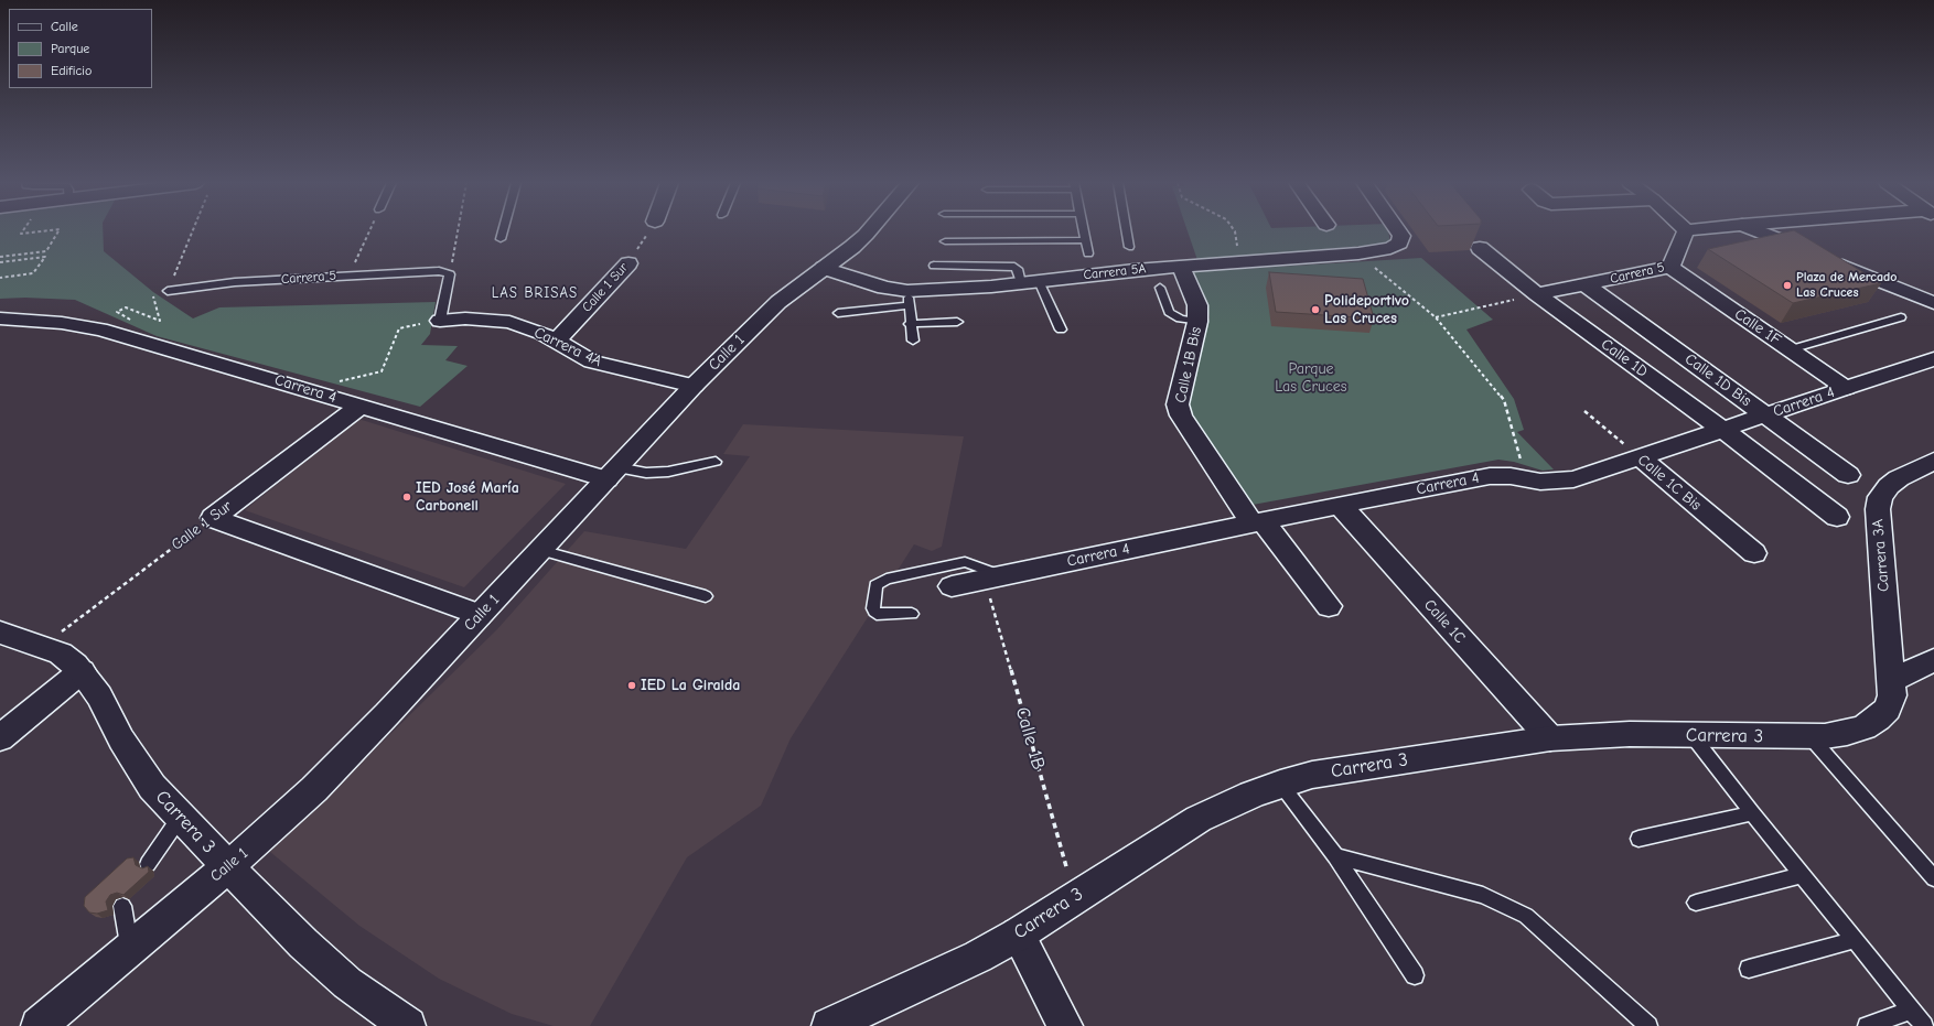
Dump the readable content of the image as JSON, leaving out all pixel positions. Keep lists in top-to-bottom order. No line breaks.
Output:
{"streets":{"street":["Carrera 5A","Carrera 5","Calle 1 Sur","Calle 1F","Carrera 4A","Calle 1","Calle 1D","Calle 1B Bis","Calle 1D Bis","Carrera 4","Calle 1C Bis","Carrera 3A","Calle 1C","Carrera 3"],"path":["Calle 1B"]},"crossings":[["Carrera 5A","Calle 1"],["Carrera 5A","Calle 1B Bis"],["Carrera 5","Calle 1F"],["Carrera 5","Calle 1D"],["Carrera 5","Calle 1D Bis"],["Calle 1 Sur","Carrera 4A"],["Calle 1 Sur","Carrera 4"],["Calle 1 Sur","Carrera 3"],["Calle 1F","Carrera 4"],["Carrera 4A","Calle 1"],["Calle 1","Carrera 4"],["Calle 1","Carrera 3"],["Calle 1D","Carrera 4"],["Calle 1B Bis","Carrera 4"],["Calle 1D Bis","Carrera 4"],["Carrera 4","Calle 1C Bis"],["Carrera 4","Calle 1C"],["Carrera 4","Calle 1B"],["Carrera 3A","Carrera 3"],["Calle 1C","Carrera 3"],["Carrera 3","Calle 1B"]],"districts":["LAS BRISAS"],"parks":["Parque Las Cruces"],"places":["Plaza de Mercado Las Cruces","Polideportivo Las Cruces","IED José María Carbonell","IED La Giralda"],"legend":["Calle","Parque","Edificio"]}
